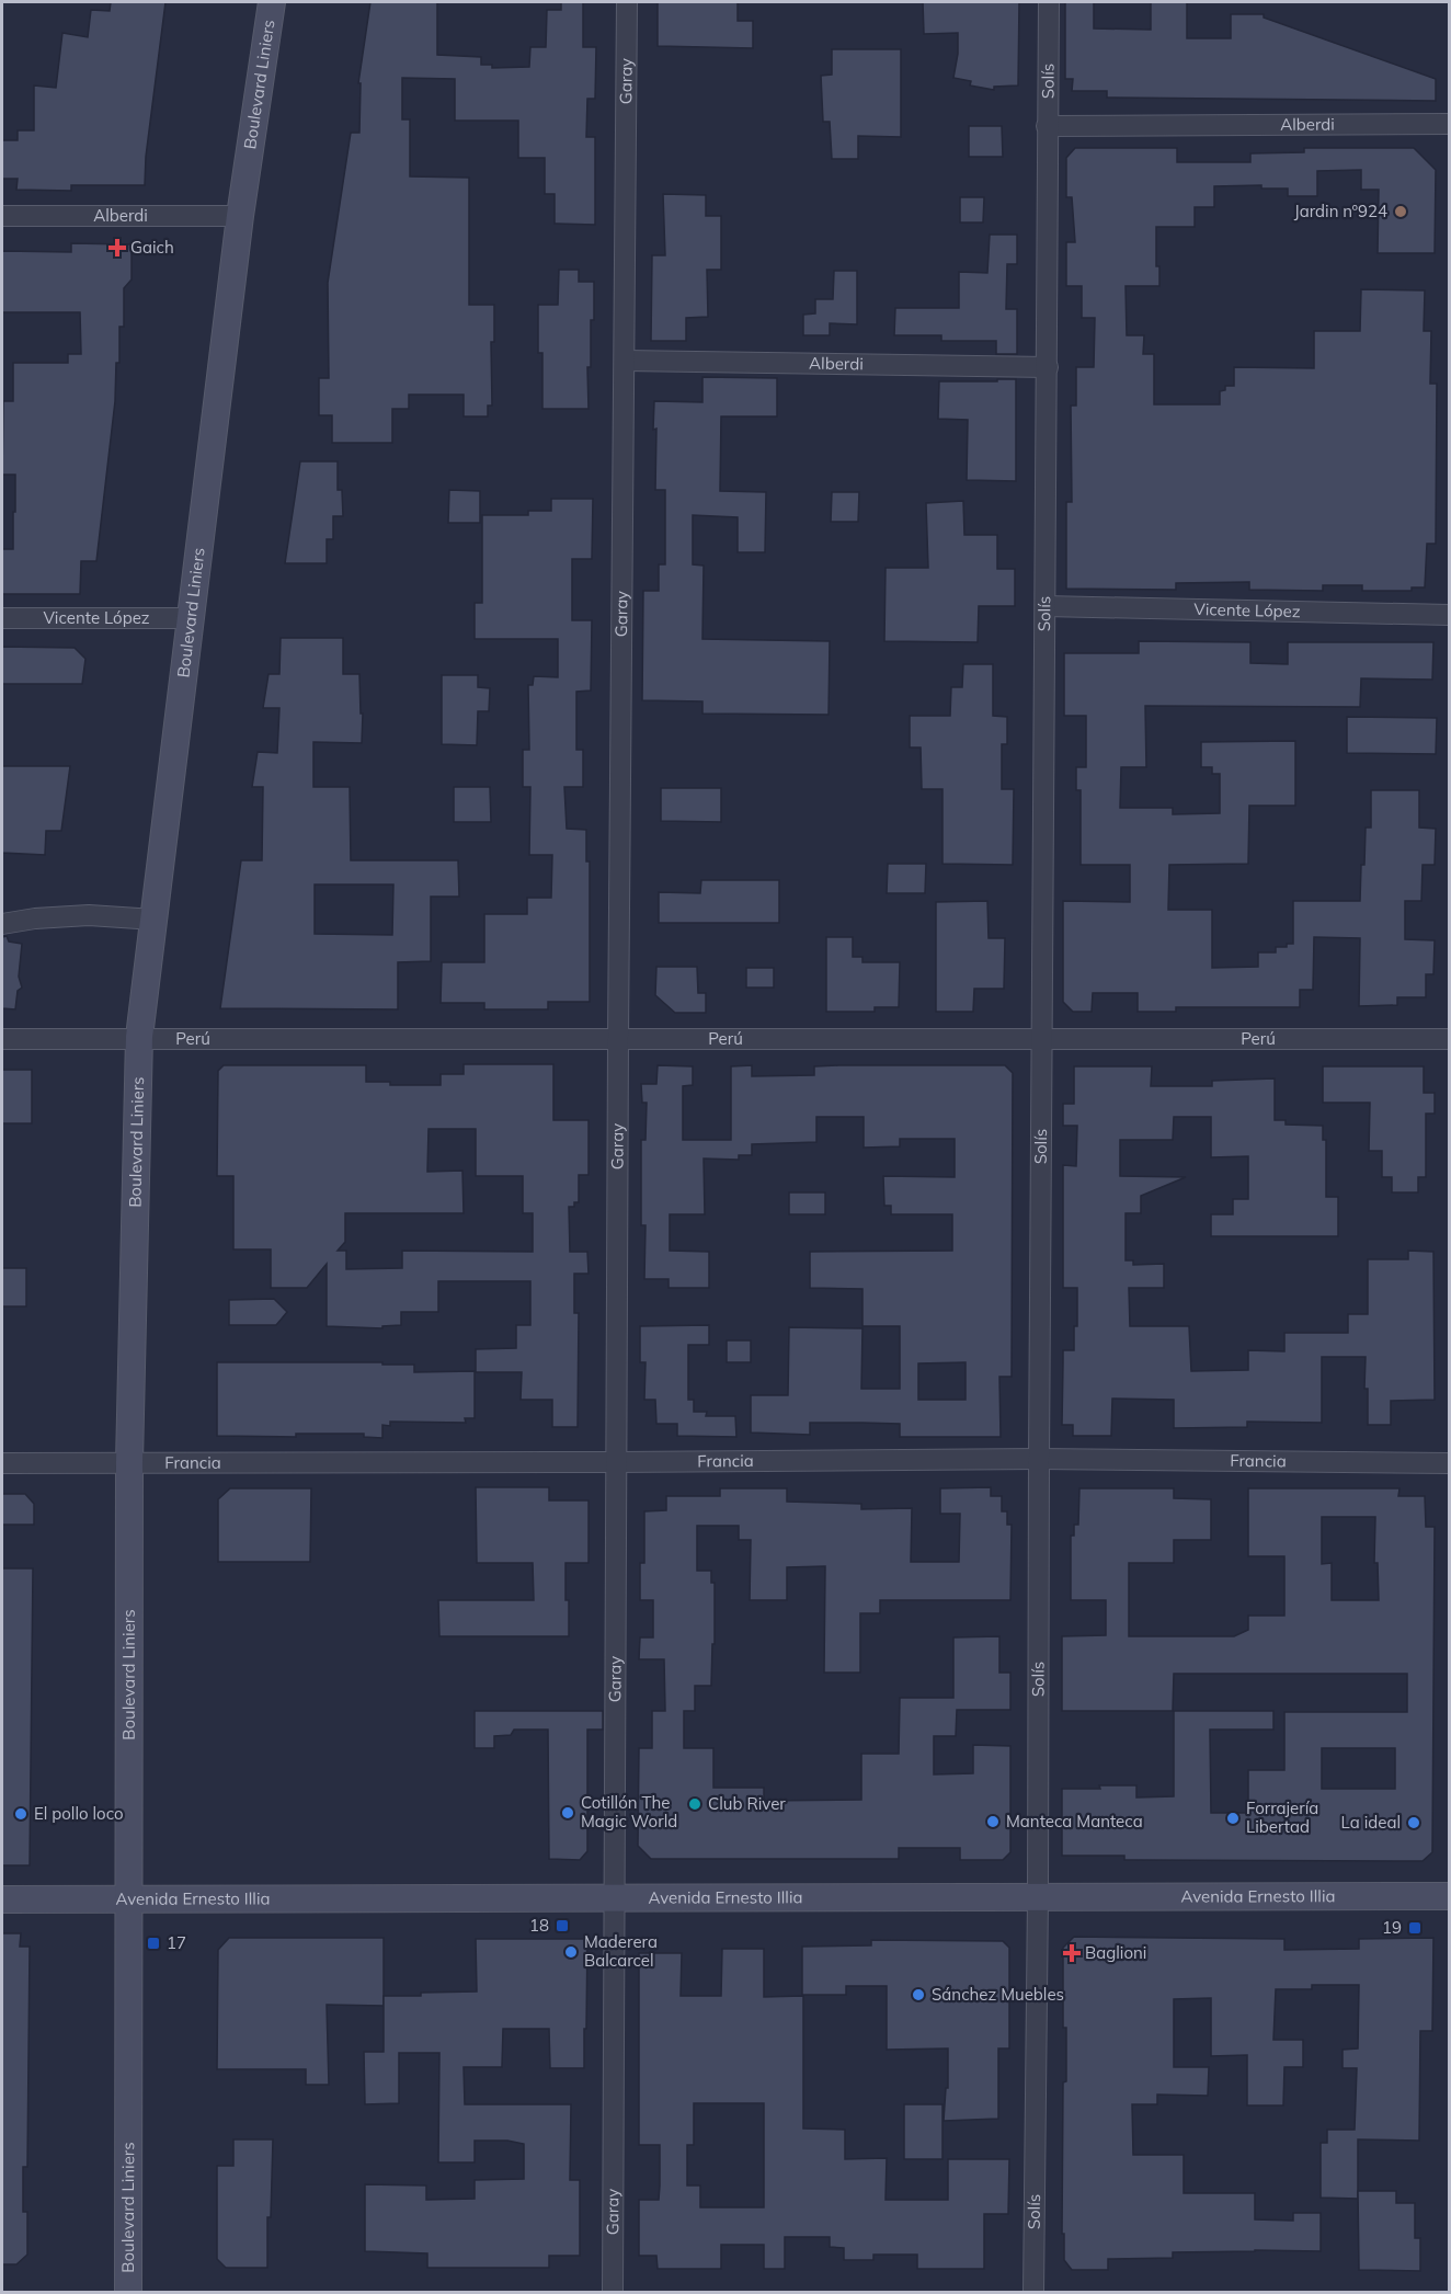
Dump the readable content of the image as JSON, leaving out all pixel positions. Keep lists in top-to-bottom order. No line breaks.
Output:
{"streets":{"main road":["Boulevard Liniers","Avenida Ernesto Illia"],"street":["Garay","Solís","Alberdi","Vicente López","Perú","Francia"]},"crossings":[["Garay","Alberdi"],["Garay","Perú"],["Garay","Francia"],["Garay","Avenida Ernesto Illia"],["Solís","Alberdi"],["Solís","Vicente López"],["Solís","Perú"],["Solís","Francia"],["Solís","Avenida Ernesto Illia"],["Boulevard Liniers","Alberdi"],["Boulevard Liniers","Vicente López"],["Boulevard Liniers","Perú"],["Boulevard Liniers","Francia"],["Boulevard Liniers","Avenida Ernesto Illia"]],"places":{"other":["Jardin nº924","Club River","Cotillón The Magic World","El pollo loco","Forrajería Libertad","Manteca Manteca","La ideal","Maderera Balcarcel","Sánchez Muebles"],"health":["Gaich","Baglioni"],"transit":["18","19","17"]}}
